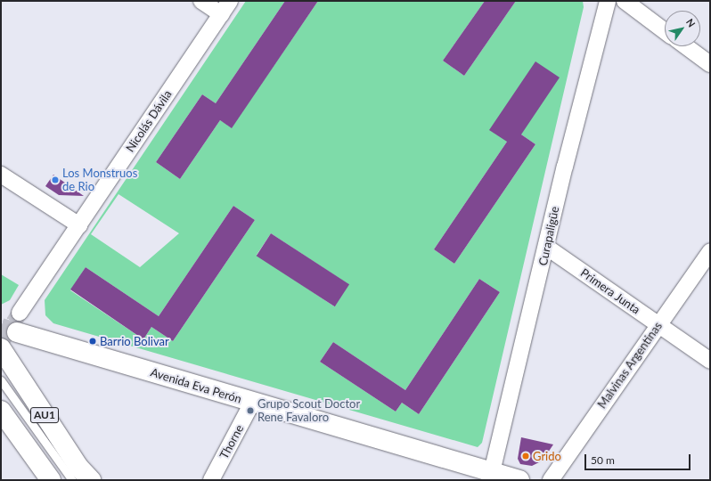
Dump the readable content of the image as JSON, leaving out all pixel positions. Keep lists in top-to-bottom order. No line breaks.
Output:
{"streets":{"main road":["Avenida Eva Perón","AU1"],"street":["Nicolás Dávila","Curapaligüe","Primera Junta","Malvinas Argentinas","Thorne"]},"crossings":[["Curapaligüe","Primera Junta"],["Curapaligüe","Avenida Eva Perón"],["Primera Junta","Malvinas Argentinas"],["Avenida Eva Perón","Thorne"]],"places":["Los Monstruos de Rio","Barrio Bolivar","Grupo Scout Doctor Rene Favaloro","Grido"],"scale_bar":"50 m","north":"top right"}
